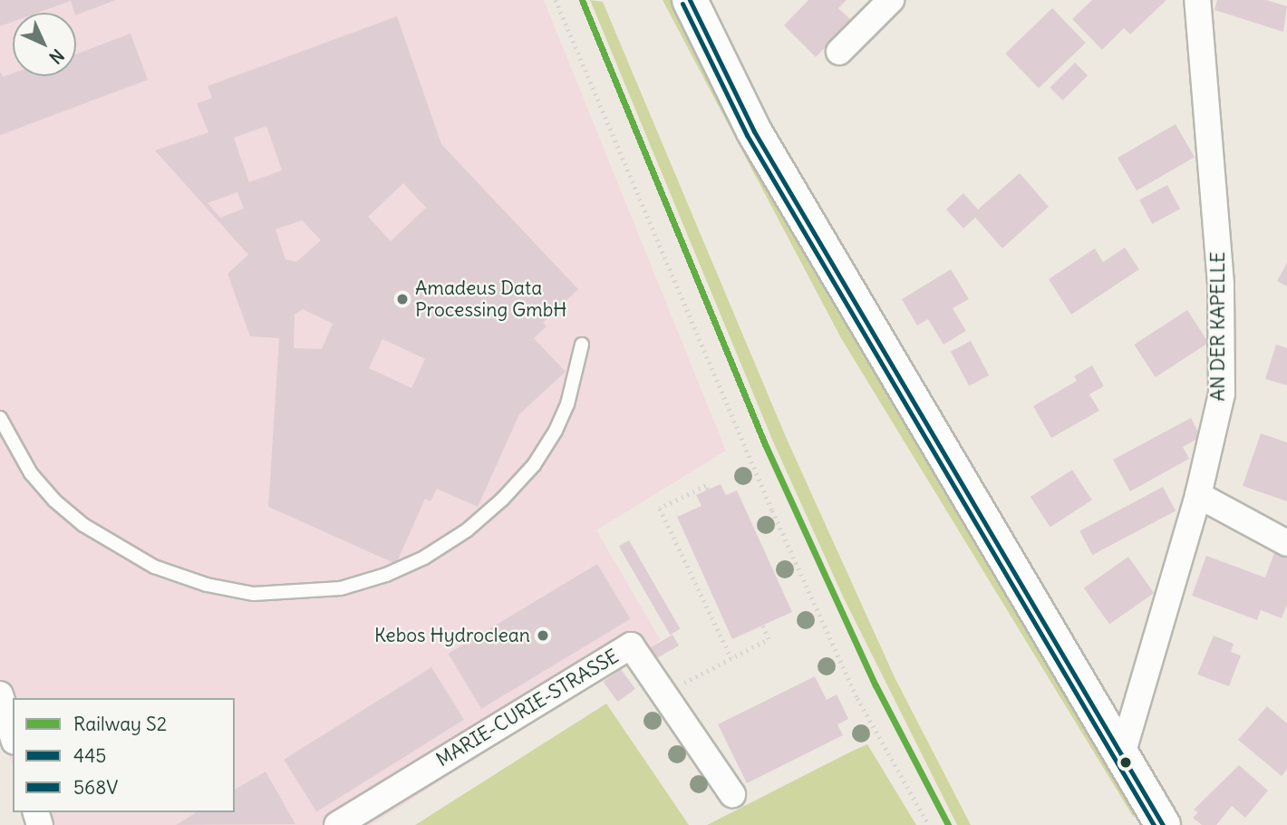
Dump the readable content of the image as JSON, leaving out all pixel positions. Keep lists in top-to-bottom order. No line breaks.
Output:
{"streets":{"street":["AN DER KAPELLE","MARIE-CURIE-STRASSE"]},"places":["Amadeus Data Processing GmbH","Kebos Hydroclean"],"lines":["rail line S2","transit line 445","transit line 568V"],"legend":["Railway S2","445","568V"],"north":"bottom right"}
